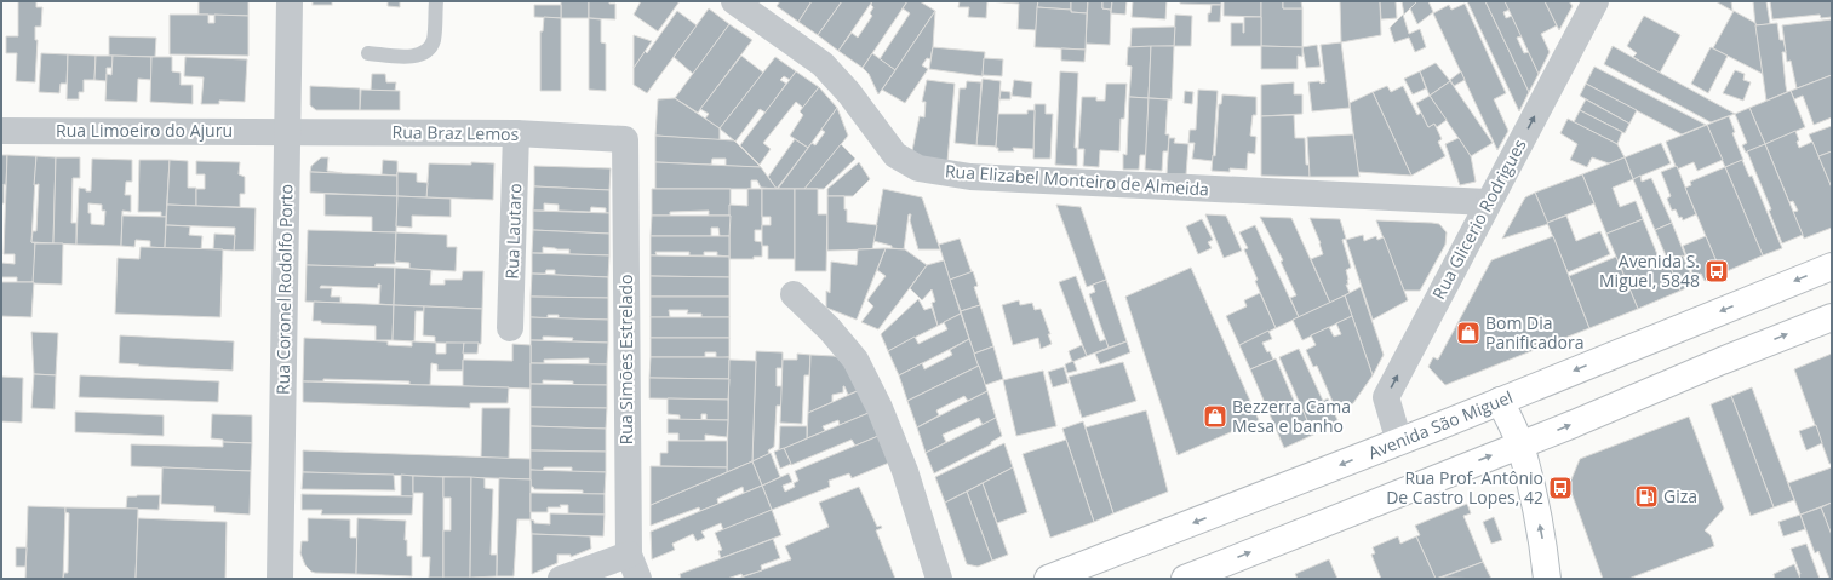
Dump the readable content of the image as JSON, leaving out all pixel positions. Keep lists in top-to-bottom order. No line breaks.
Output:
{"streets":{"main road":["Avenida São Miguel"],"street":["Rua Limoeiro do Ajuru","Rua Braz Lemos","Rua Elizabel Monteiro de Almeida","Rua Glicerio Rodrigues","Rua Lautaro","Rua Coronel Rodolfo Porto","Rua Simões Estrelado"]},"crossings":[["Rua Limoeiro do Ajuru","Rua Braz Lemos"],["Rua Limoeiro do Ajuru","Rua Coronel Rodolfo Porto"],["Rua Braz Lemos","Rua Lautaro"],["Rua Braz Lemos","Rua Coronel Rodolfo Porto"],["Rua Braz Lemos","Rua Simões Estrelado"],["Rua Elizabel Monteiro de Almeida","Rua Glicerio Rodrigues"],["Rua Glicerio Rodrigues","Avenida São Miguel"]],"one_way":["Rua Glicerio Rodrigues"],"places":{"bus stop":["Avenida S. Miguel, 5848","Rua Prof. Antônio De Castro Lopes, 42"],"shop":["Bom Dia Panificadora","Bezzerra Cama Mesa e banho"],"fuel station":["Giza"]}}
